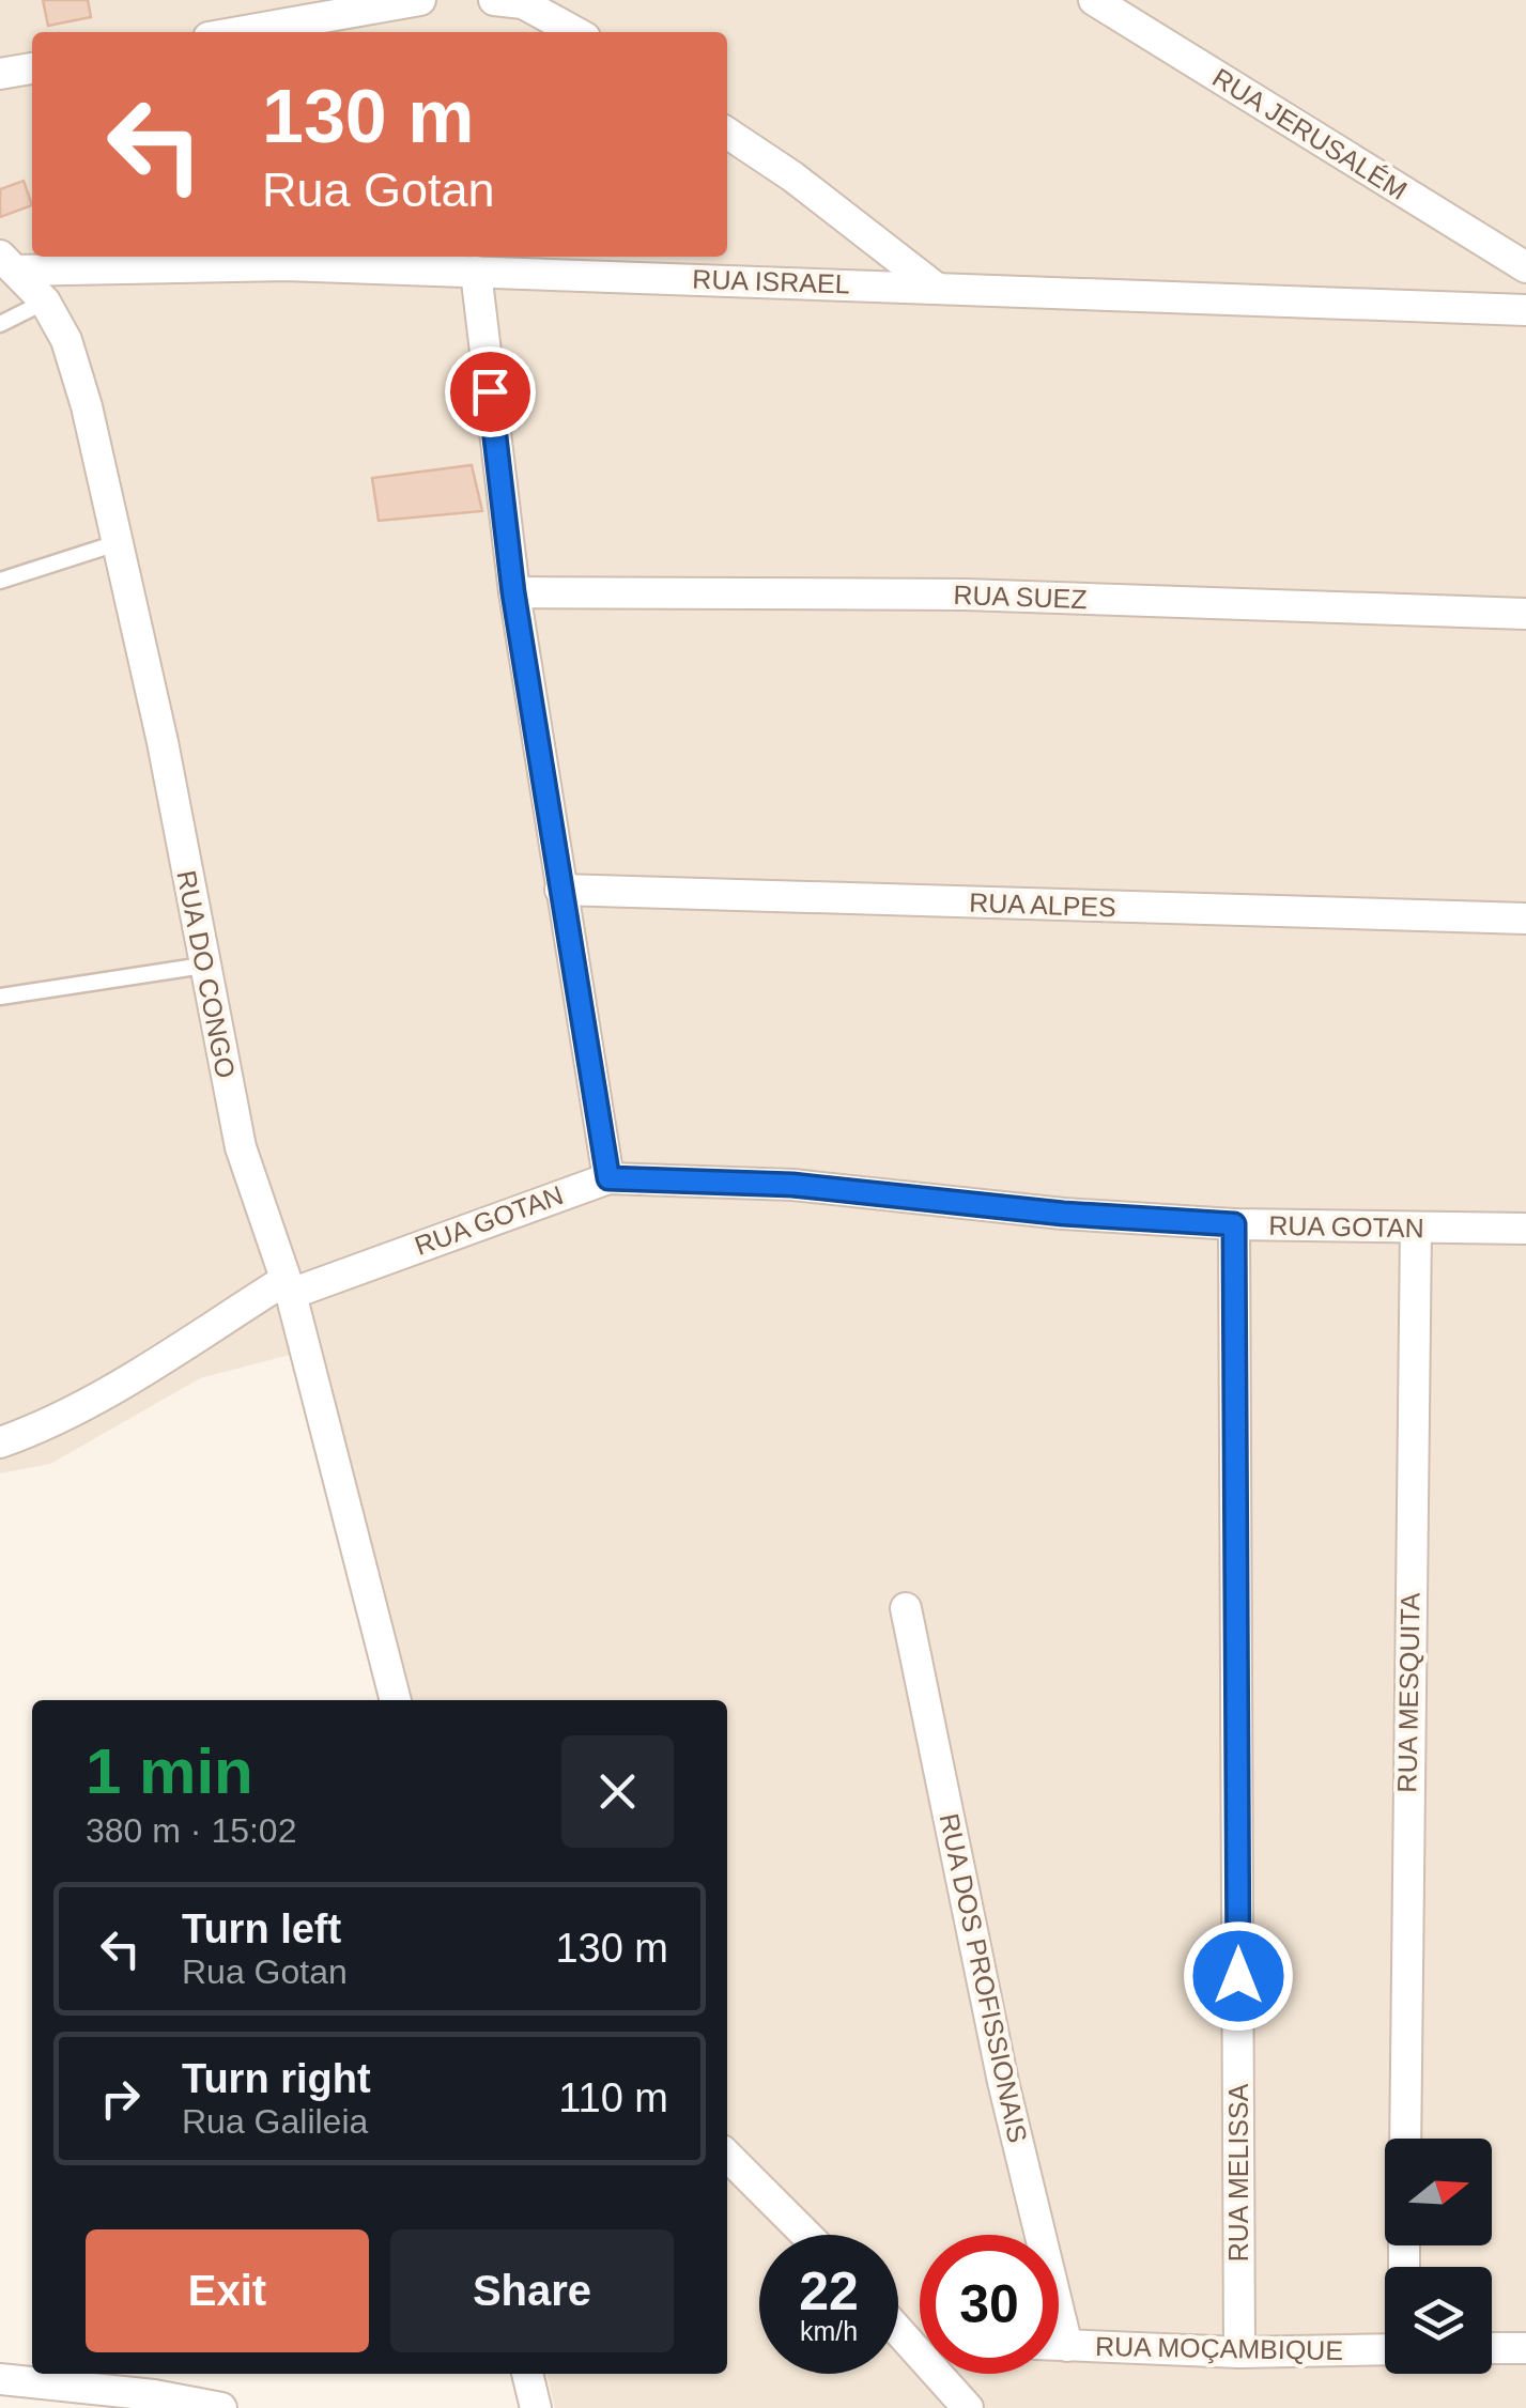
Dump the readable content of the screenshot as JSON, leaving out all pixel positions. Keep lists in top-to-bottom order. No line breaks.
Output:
{"streets":{"street":["RUA JERUSALÉM","RUA ISRAEL","RUA SUEZ","RUA ALPES","RUA DO CONGO","RUA GOTAN","RUA MESQUITA","RUA DOS PROFISSIONAIS","RUA MELISSA","RUA MOÇAMBIQUE"]},"crossings":[["RUA ISRAEL","RUA DO CONGO"],["RUA DO CONGO","RUA GOTAN"],["RUA GOTAN","RUA MESQUITA"],["RUA GOTAN","RUA MELISSA"],["RUA DOS PROFISSIONAIS","RUA MOÇAMBIQUE"],["RUA MELISSA","RUA MOÇAMBIQUE"]],"north":"right","page":{"turn":["130 m","Rua Gotan"],"heading":["1 min","380 m · 15:02"],"list":[{"name":"Turn left","note":"Rua Gotan","value":"130 m"},{"name":"Turn right","note":"Rua Galileia","value":"110 m"}],"buttons":["Exit","Share"],"speed":"22 km/h","limit":"30"}}
